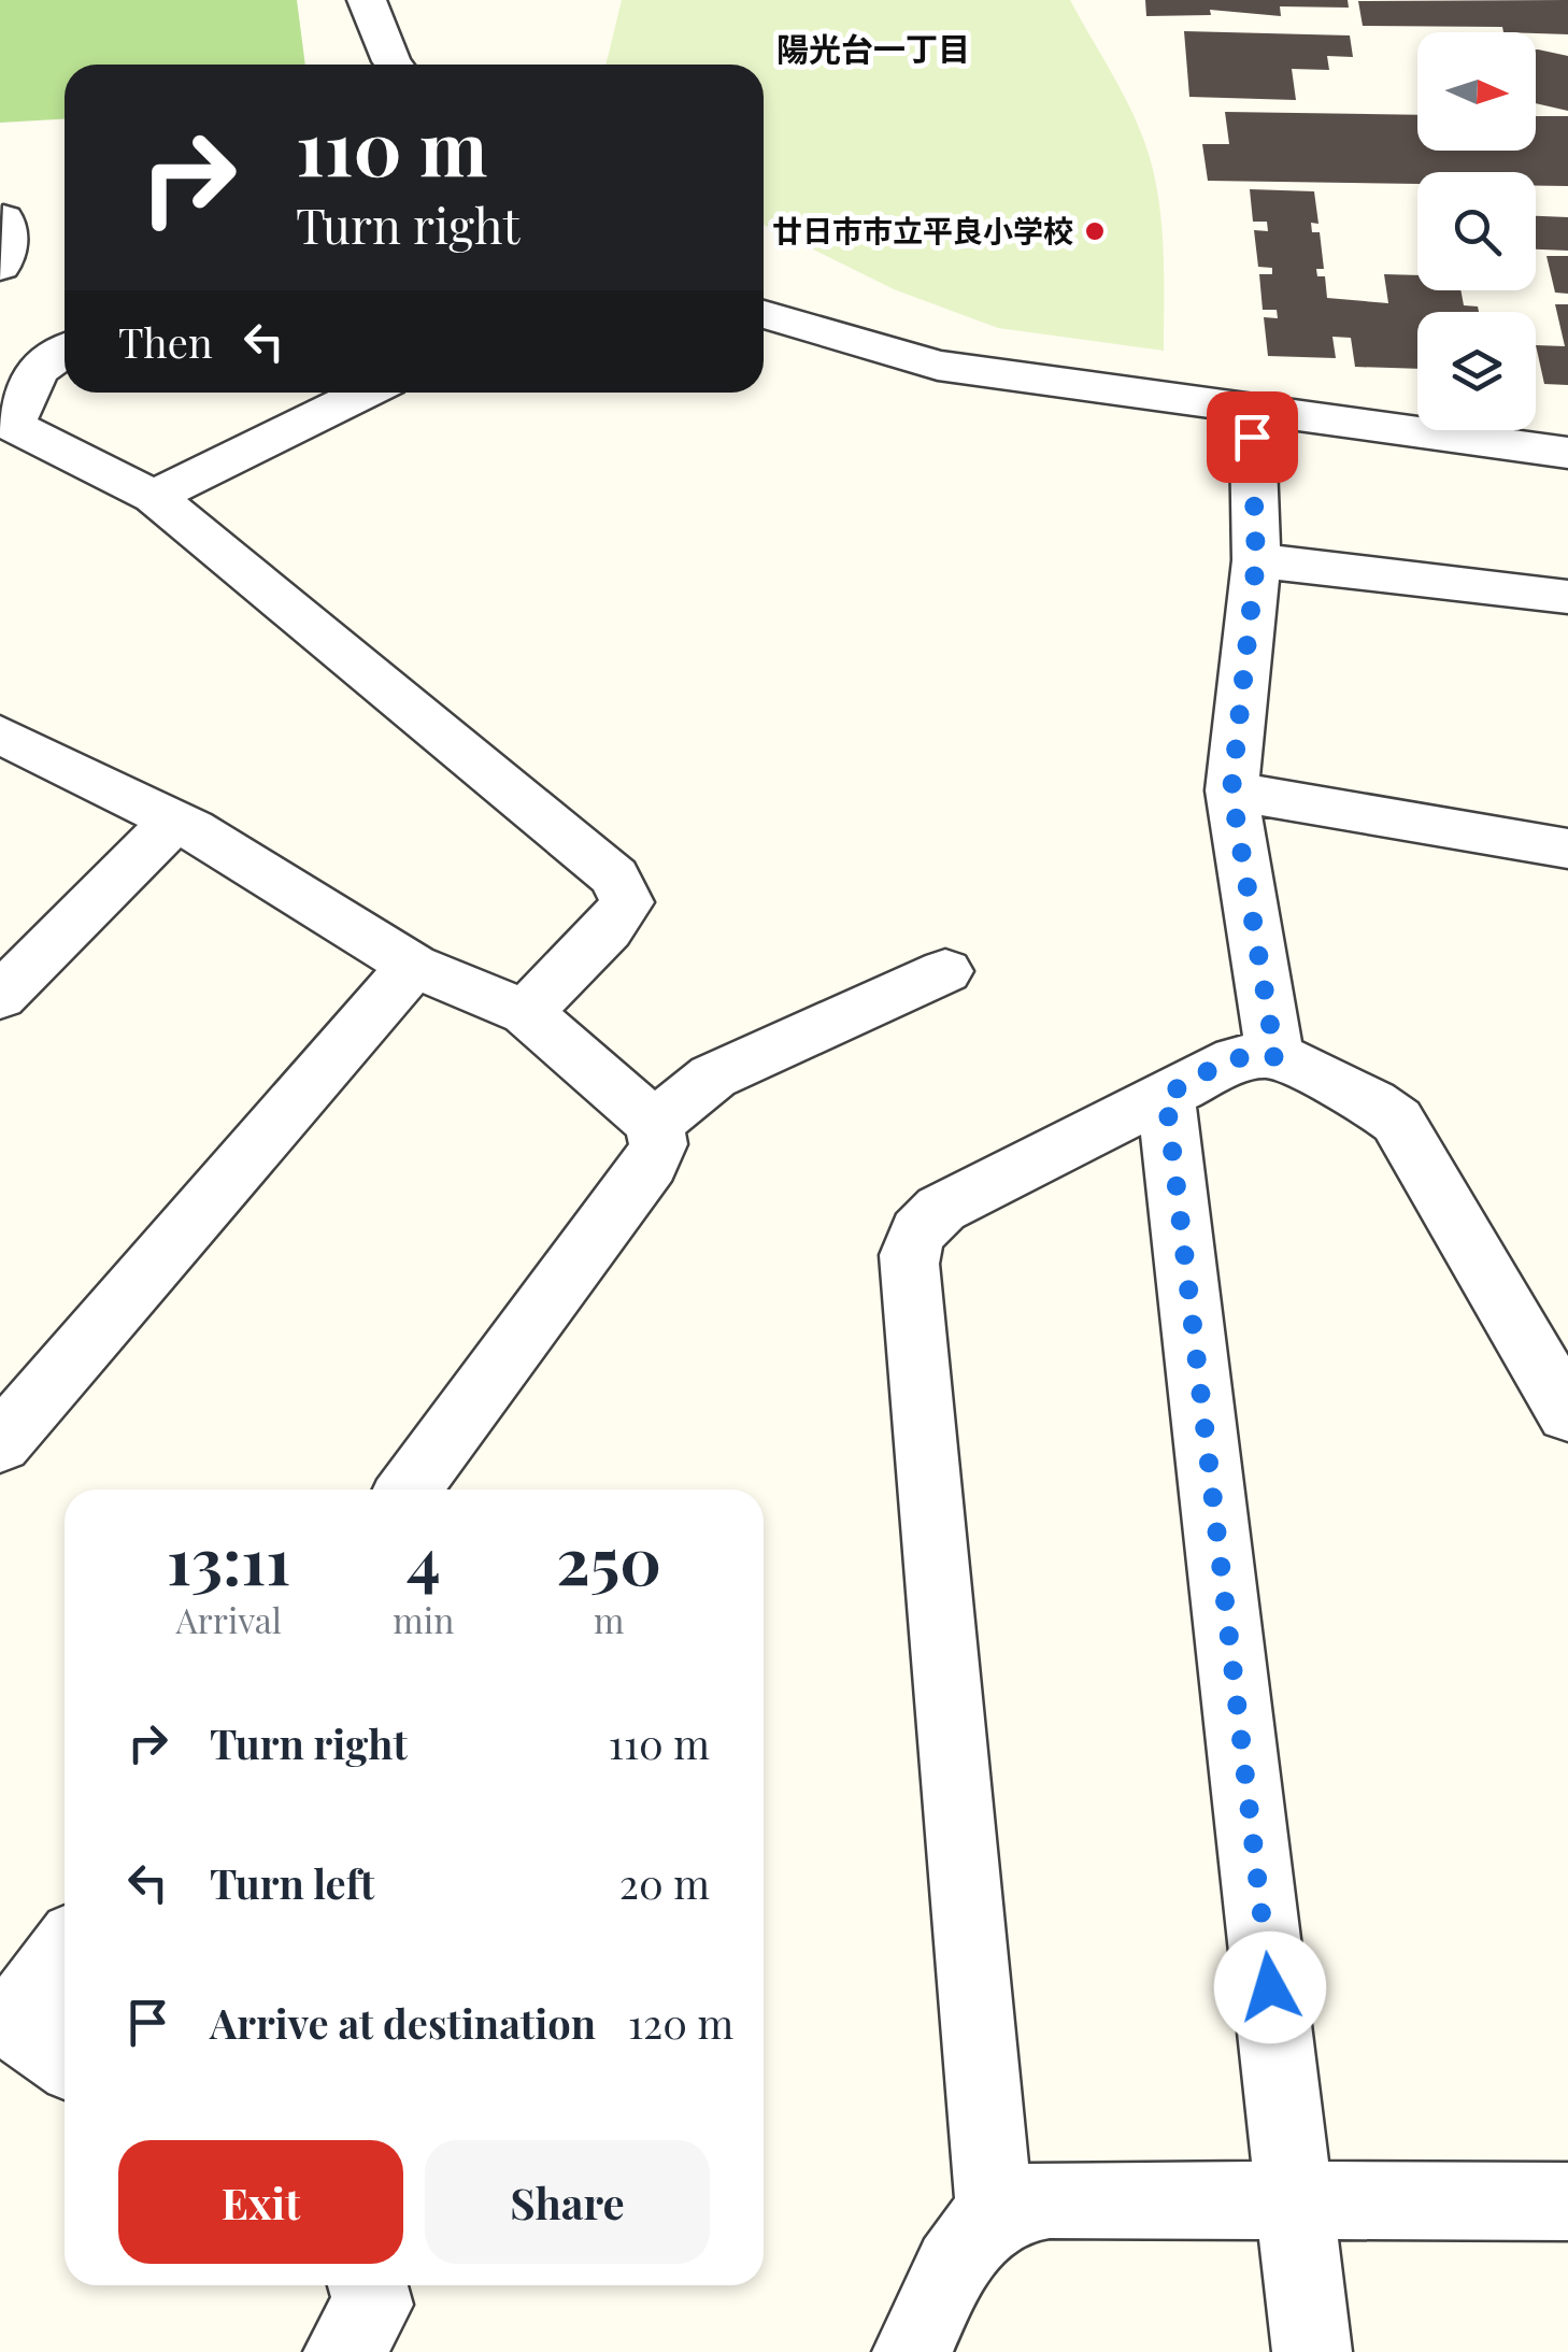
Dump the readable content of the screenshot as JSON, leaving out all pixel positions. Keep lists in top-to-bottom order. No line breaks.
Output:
{"districts":["陽光台一丁目"],"places":["廿日市市立平良小学校"],"north":"right","page":{"turn":["110 m","Turn right"],"then":"Then","eta":["13:11","Arrival","4","min","250","m"],"list":[{"name":"Turn right","value":"110 m"},{"name":"Turn left","value":"20 m"},{"name":"Arrive at destination","value":"120 m"}],"buttons":["Exit","Share"]}}
